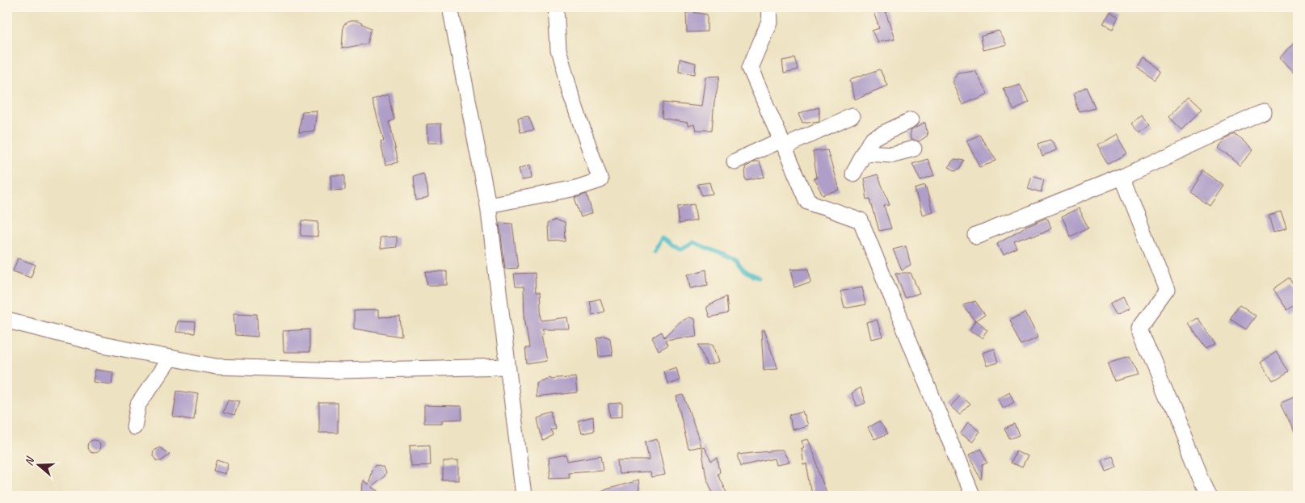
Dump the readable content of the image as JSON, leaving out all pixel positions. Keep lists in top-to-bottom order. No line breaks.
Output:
{"north":"left"}
